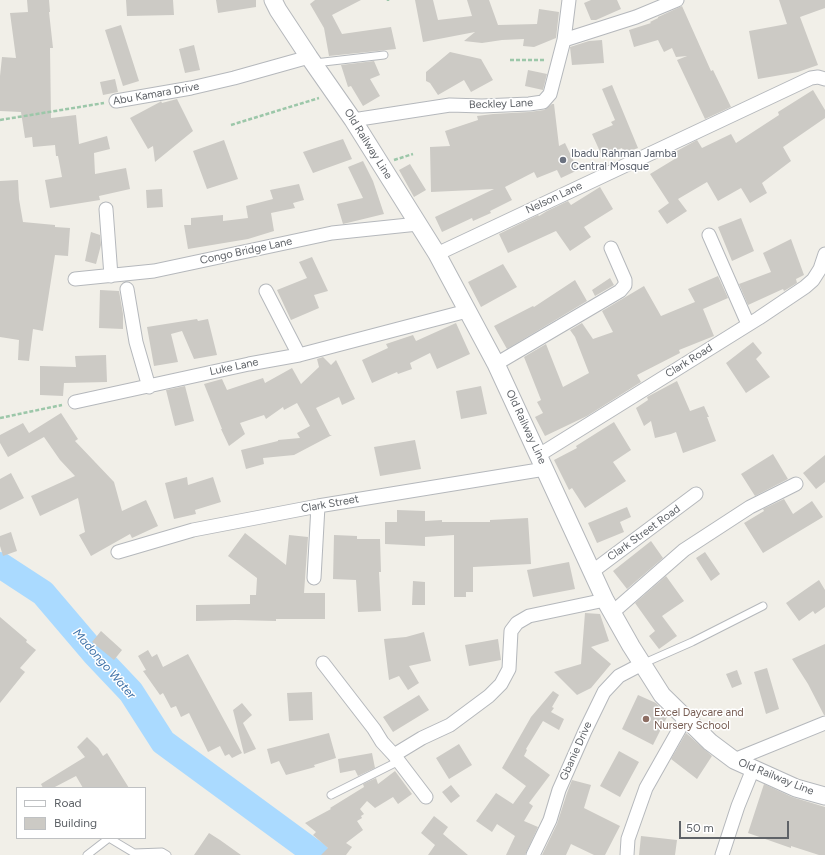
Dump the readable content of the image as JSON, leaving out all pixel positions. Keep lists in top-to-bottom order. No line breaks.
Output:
{"streets":{"street":["Abu Kamara Drive","Beckley Lane","Old Railway Line","Nelson Lane","Congo Bridge Lane","Clark Road","Luke Lane","Clark Street","Clark Street Road","Gbanie Drive"]},"crossings":[["Abu Kamara Drive","Old Railway Line"],["Beckley Lane","Old Railway Line"],["Old Railway Line","Nelson Lane"],["Old Railway Line","Congo Bridge Lane"],["Old Railway Line","Clark Road"],["Old Railway Line","Luke Lane"],["Old Railway Line","Clark Street"],["Old Railway Line","Clark Street Road"],["Old Railway Line","Gbanie Drive"],["Clark Road","Clark Street"]],"water":["Madongo Water"],"places":["Ibadu Rahman Jamba Central Mosque","Excel Daycare and Nursery School"],"legend":["Road","Building"],"scale_bar":"50 m"}
